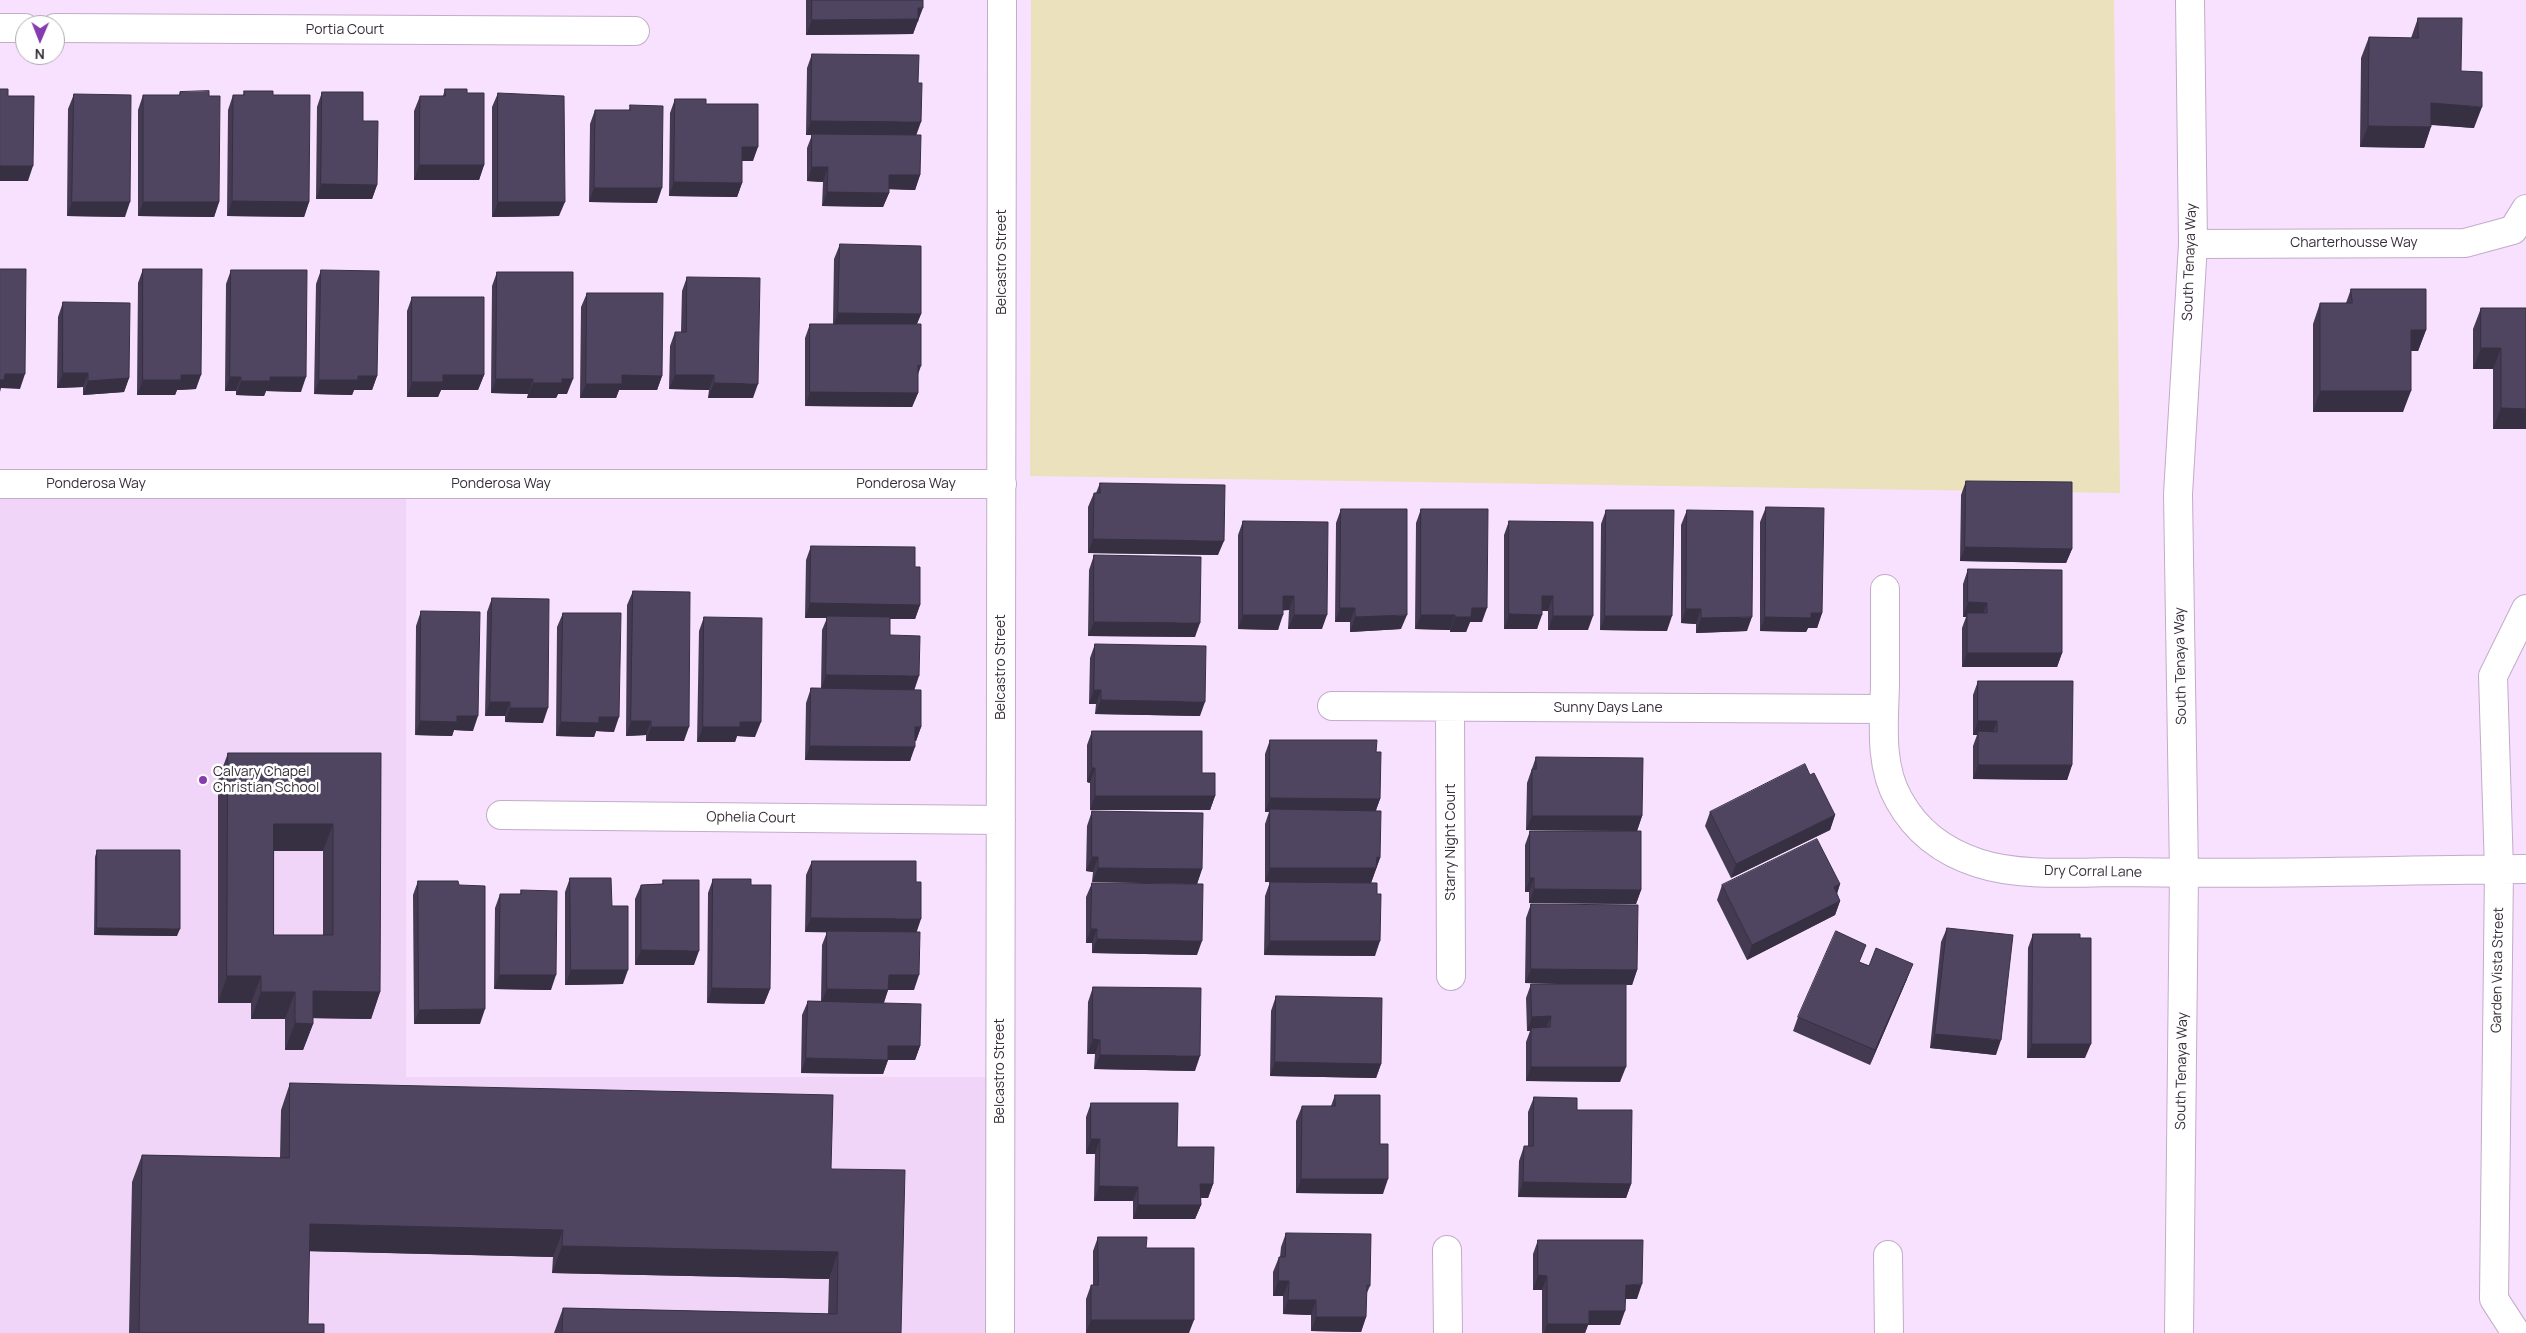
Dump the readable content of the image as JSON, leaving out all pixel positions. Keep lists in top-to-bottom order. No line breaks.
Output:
{"streets":{"street":["Portia Court","Charterhousse Way","Belcastro Street","South Tenaya Way","Ponderosa Way","Sunny Days Lane","Ophelia Court","Starry Night Court","Dry Corral Lane","Garden Vista Street"]},"crossings":[["Charterhousse Way","South Tenaya Way"],["Belcastro Street","Ponderosa Way"],["Belcastro Street","Ophelia Court"],["South Tenaya Way","Dry Corral Lane"],["Sunny Days Lane","Starry Night Court"],["Sunny Days Lane","Dry Corral Lane"],["Dry Corral Lane","Garden Vista Street"]],"places":["Calvary Chapel Christian School"],"north":"bottom"}
